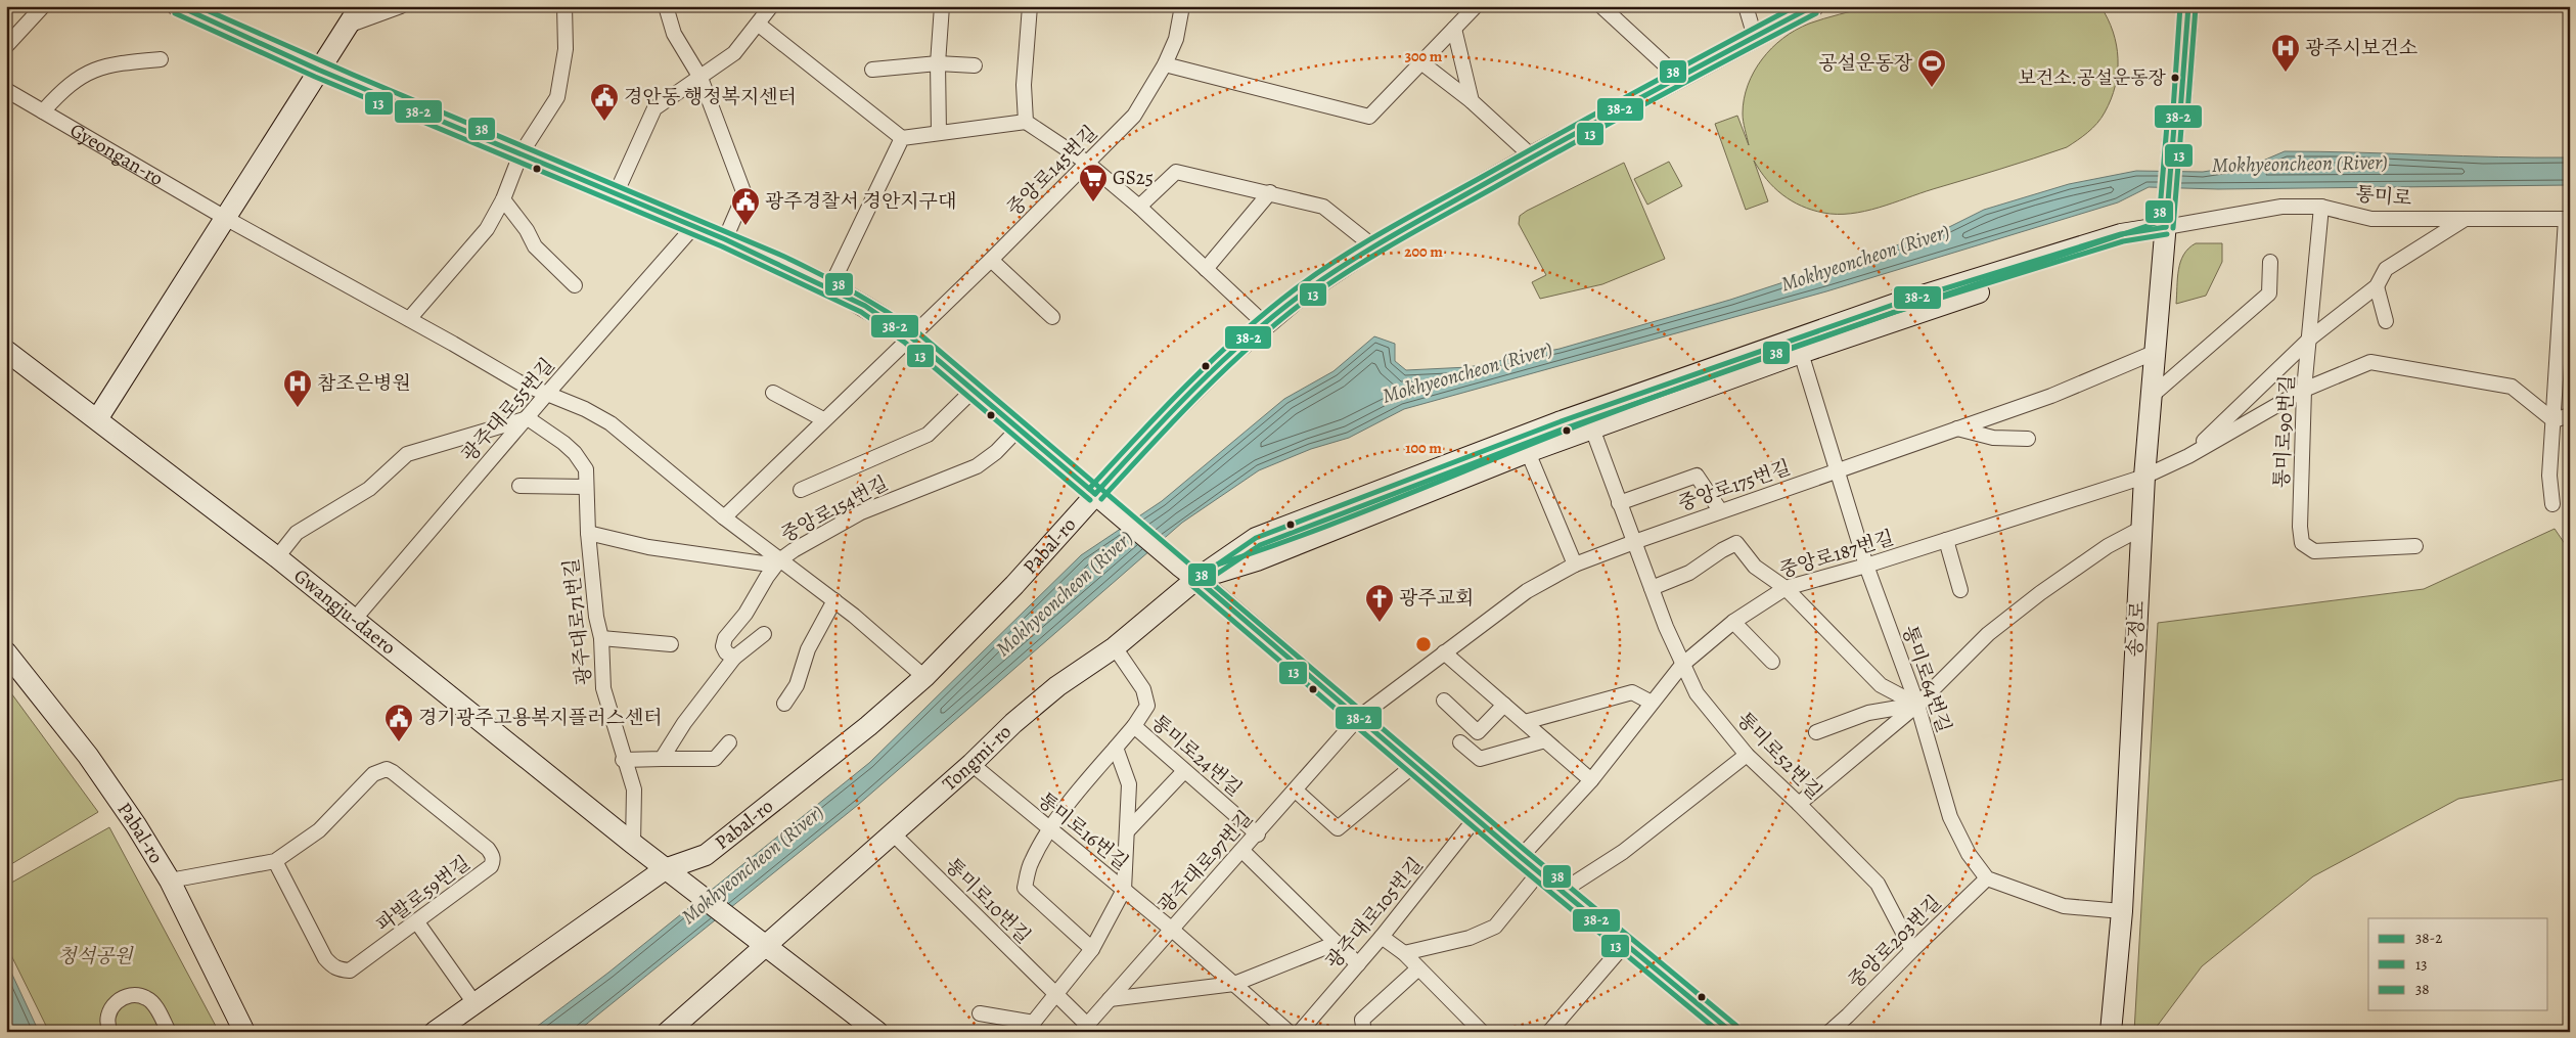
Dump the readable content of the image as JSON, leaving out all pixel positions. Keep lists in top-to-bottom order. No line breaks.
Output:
{"streets":{"street":["Gyeongan-ro","중앙로145번길","통미로","광주대로55번길","통미로90번길","중앙로175번길","중앙로154번길","Pabal-ro","중앙로187번길","Gwangju-daero","광주대로71번길","송정로","통미로64번길","통미로24번길","통미로52번길","Tongmi-ro","통미로16번길","광주대로97번길","파발로59번길","통미로10번길","광주대로105번길","중앙로203번길"]},"crossings":[["Gyeongan-ro","중앙로145번길"],["Gyeongan-ro","광주대로55번길"],["Gyeongan-ro","중앙로154번길"],["Gyeongan-ro","Pabal-ro"],["통미로","통미로90번길"],["통미로","송정로"],["통미로","Tongmi-ro"],["광주대로55번길","Gwangju-daero"],["광주대로55번길","광주대로71번길"],["중앙로175번길","송정로"],["중앙로175번길","통미로64번길"],["중앙로175번길","통미로52번길"],["중앙로175번길","광주대로97번길"],["Pabal-ro","Gwangju-daero"],["Pabal-ro","파발로59번길"],["중앙로187번길","송정로"],["중앙로187번길","통미로64번길"],["중앙로187번길","통미로52번길"],["Gwangju-daero","광주대로71번길"],["Gwangju-daero","Tongmi-ro"],["송정로","Tongmi-ro"],["통미로64번길","Tongmi-ro"],["통미로64번길","중앙로203번길"],["통미로24번길","Tongmi-ro"],["통미로24번길","광주대로97번길"],["통미로52번길","Tongmi-ro"],["통미로52번길","중앙로203번길"],["Tongmi-ro","통미로16번길"],["Tongmi-ro","통미로10번길"],["통미로16번길","광주대로97번길"],["광주대로97번길","통미로10번길"]],"water":["Mokhyeoncheon (River)"],"parks":["청석공원"],"places":{"hospital":["광주시보건소","참조은병원"],"other":["보건소.공설운동장"],"sports":["공설운동장"],"public building":["경안동 행정복지센터","광주경찰서 경안지구대","경기광주고용복지플러스센터"],"supermarket":["GS25"],"church":["광주교회"]},"lines":["transit line 38-2","transit line 38","transit line 13"],"legend":["38-2","13","38"],"rings":["300 m","200 m","100 m"]}
